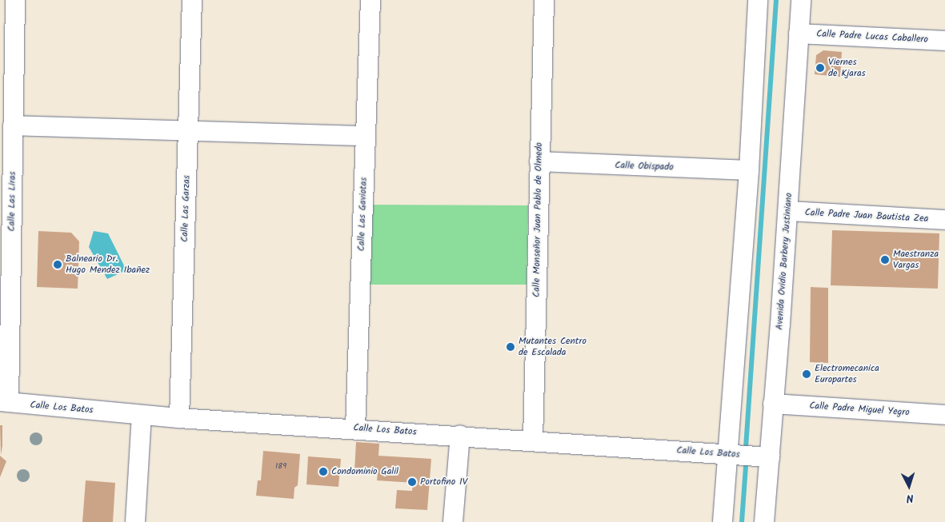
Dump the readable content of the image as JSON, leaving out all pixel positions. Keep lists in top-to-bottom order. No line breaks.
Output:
{"streets":{"street":["Calle Padre Lucas Caballero","Calle Obispado","Calle Las Liras","Calle Las Garzas","Calle Las Gaviotas","Calle Padre Juan Bautista Zea","Calle Monseñor Juan Pablo de Olmedo","Avenida Ovidio Barbery Justiniano","Calle Los Batos","Calle Padre Miguel Yegro"]},"crossings":[["Calle Padre Lucas Caballero","Avenida Ovidio Barbery Justiniano"],["Calle Obispado","Calle Monseñor Juan Pablo de Olmedo"],["Calle Las Liras","Calle Los Batos"],["Calle Las Garzas","Calle Los Batos"],["Calle Las Gaviotas","Calle Los Batos"],["Calle Padre Juan Bautista Zea","Avenida Ovidio Barbery Justiniano"],["Calle Monseñor Juan Pablo de Olmedo","Calle Los Batos"],["Avenida Ovidio Barbery Justiniano","Calle Los Batos"],["Avenida Ovidio Barbery Justiniano","Calle Padre Miguel Yegro"]],"places":["Viernes de Kjaras","Maestranza Vargas","Balneario Dr. Hugo Mendez Ibañez","Mutantes Centro de Escalada","Electromecanica Europartes","Condominio Galil","Portofino IV"],"house_numbers":["189"],"north":"bottom"}
